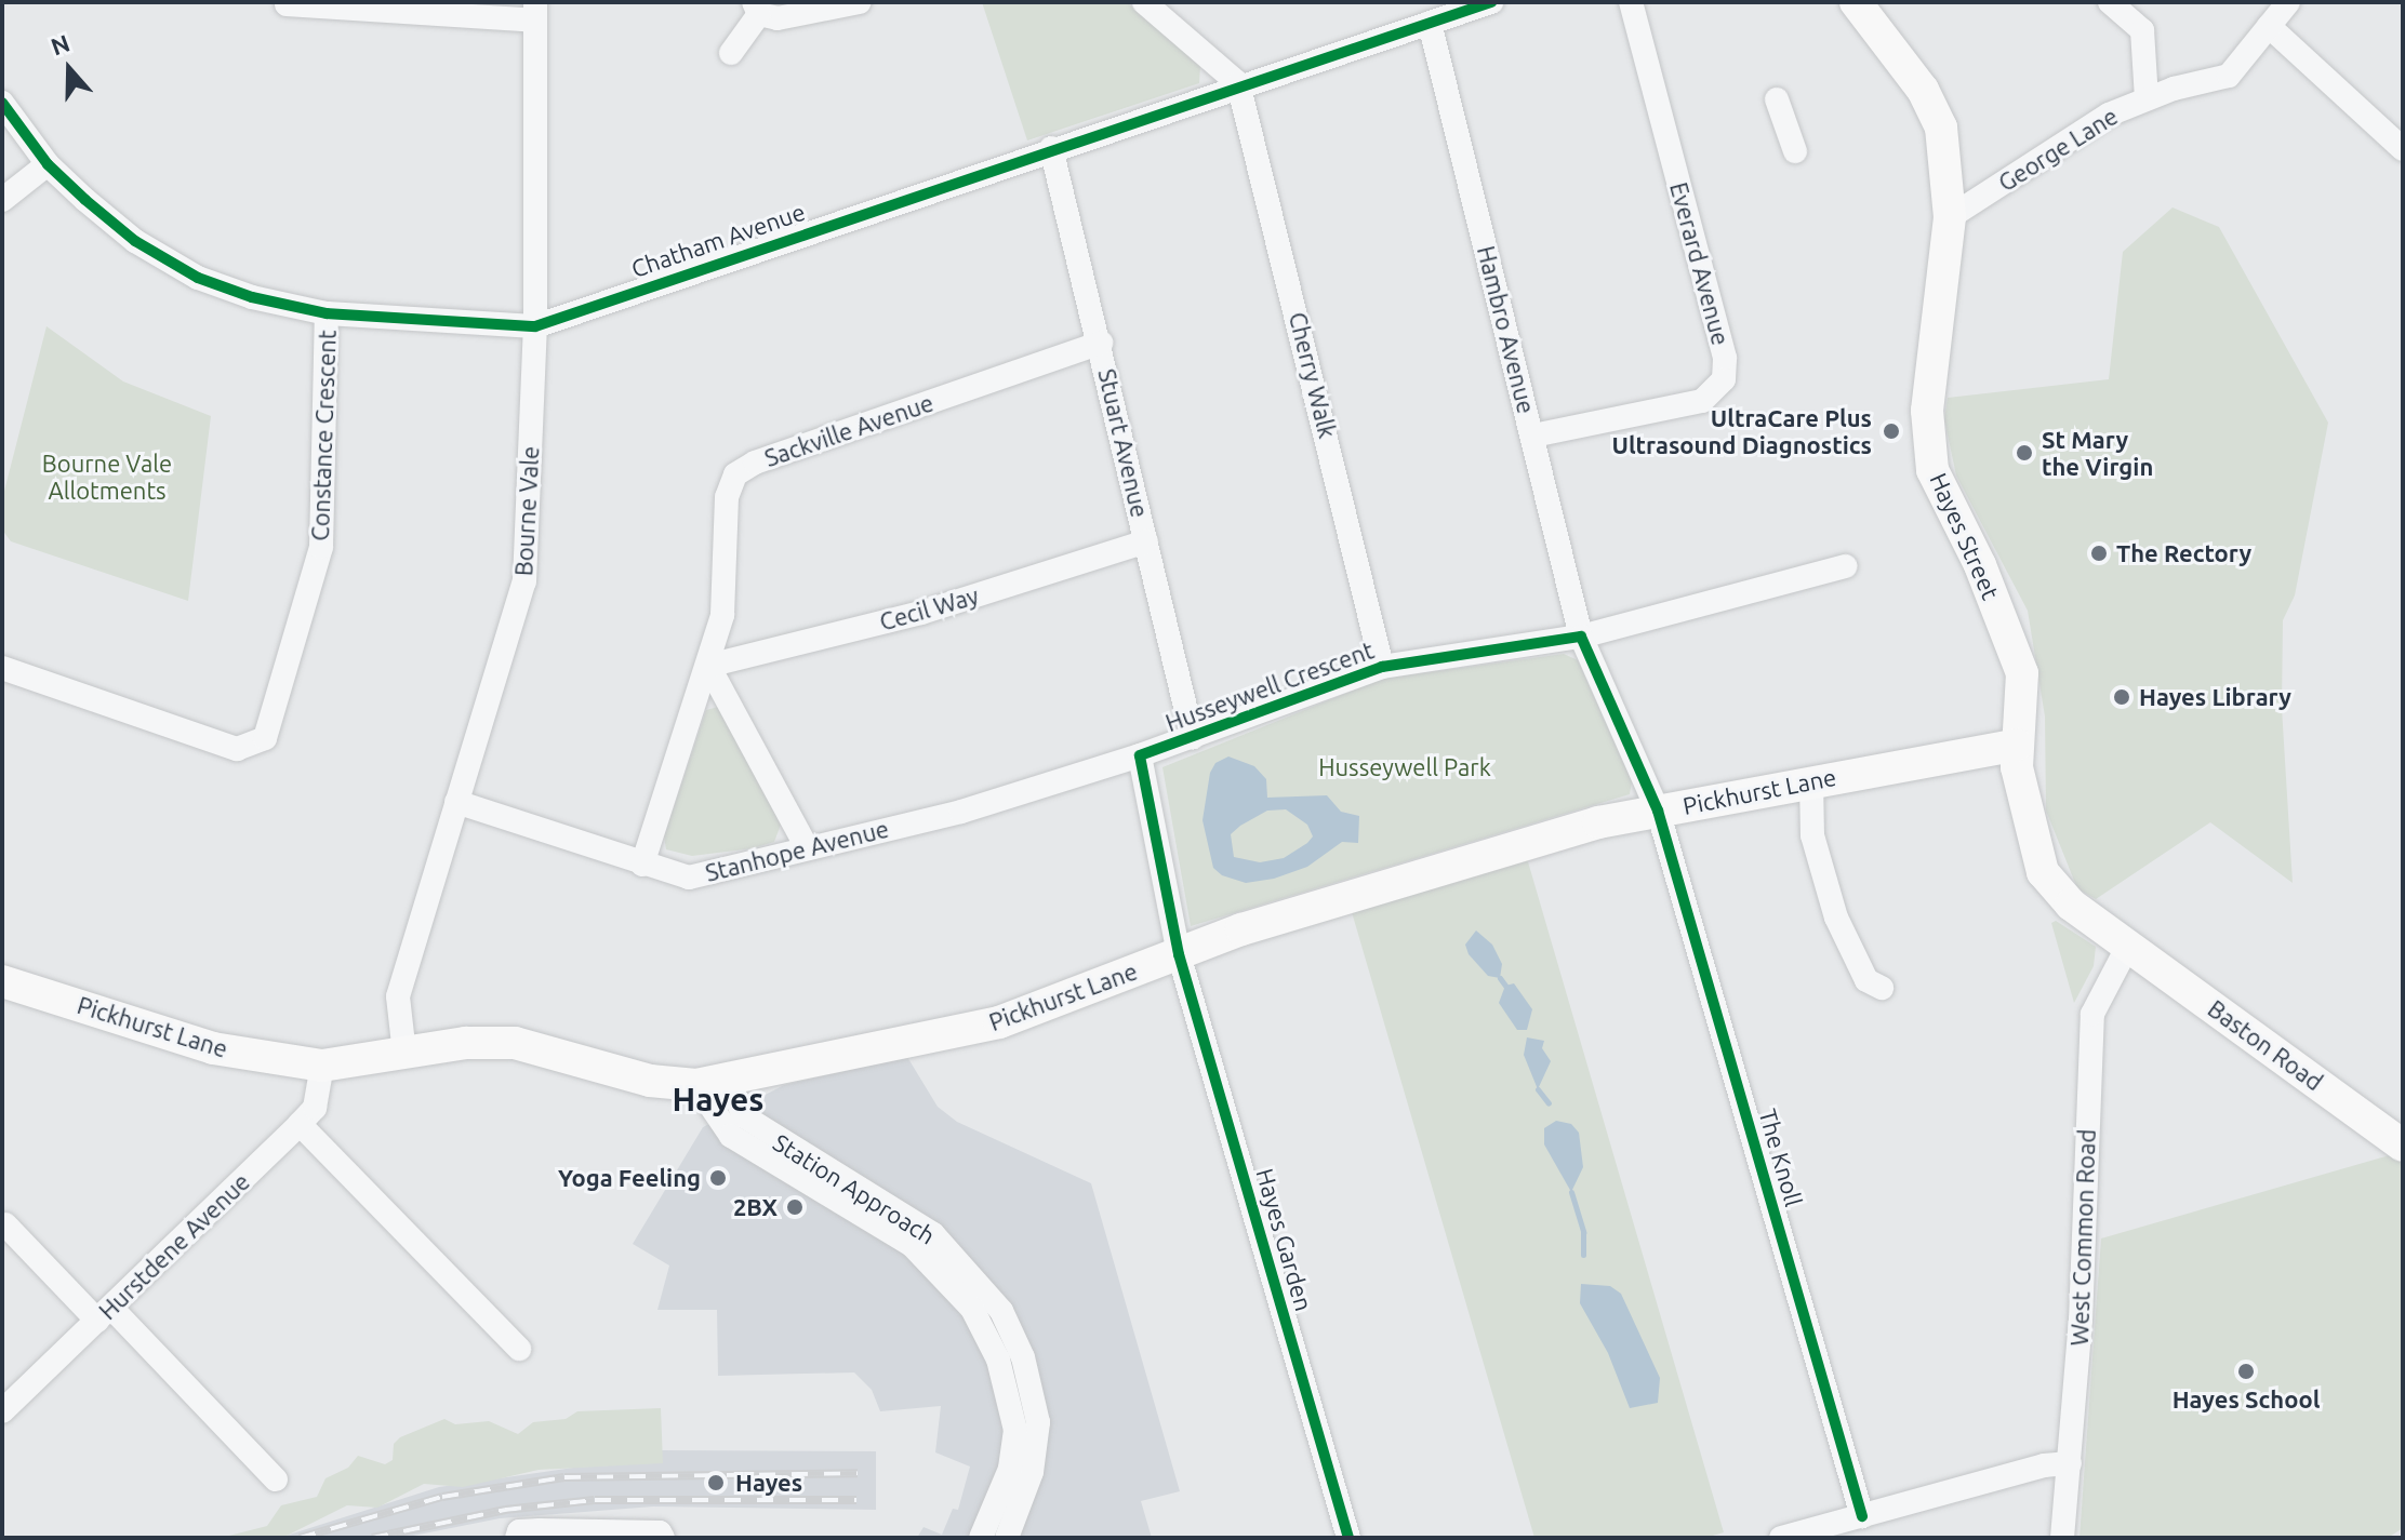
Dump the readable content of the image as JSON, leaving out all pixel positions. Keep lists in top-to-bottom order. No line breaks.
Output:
{"streets":{"main road":["Hayes Street","Pickhurst Lane","Baston Road"],"street":["George Lane","Chatham Avenue","Everard Avenue","Hambro Avenue","Cherry Walk","Sackville Avenue","Constance Crescent","Stuart Avenue","Bourne Vale","Cecil Way","Husseywell Crescent","Stanhope Avenue","The Knoll","Station Approach","West Common Road","Hayes Garden","Hurstdene Avenue"]},"crossings":[["George Lane","Hayes Street"],["Chatham Avenue","Hambro Avenue"],["Chatham Avenue","Cherry Walk"],["Chatham Avenue","Constance Crescent"],["Chatham Avenue","Stuart Avenue"],["Chatham Avenue","Bourne Vale"],["Everard Avenue","Hambro Avenue"],["Hambro Avenue","Husseywell Crescent"],["Cherry Walk","Husseywell Crescent"],["Sackville Avenue","Stuart Avenue"],["Sackville Avenue","Cecil Way"],["Sackville Avenue","Stanhope Avenue"],["Stuart Avenue","Cecil Way"],["Stuart Avenue","Husseywell Crescent"],["Bourne Vale","Pickhurst Lane"],["Bourne Vale","Stanhope Avenue"],["Hayes Street","Pickhurst Lane"],["Hayes Street","Baston Road"],["Hayes Street","West Common Road"],["Husseywell Crescent","Stanhope Avenue"],["Pickhurst Lane","The Knoll"],["Pickhurst Lane","Station Approach"],["Pickhurst Lane","Hayes Garden"],["Pickhurst Lane","Hurstdene Avenue"],["Baston Road","West Common Road"]],"districts":["Hayes"],"parks":["Bourne Vale Allotments","Husseywell Park"],"places":["UltraCare Plus Ultrasound Diagnostics","St Mary the Virgin","The Rectory","Hayes Library","Yoga Feeling","2BX","Hayes School","Hayes"],"north":"top"}
